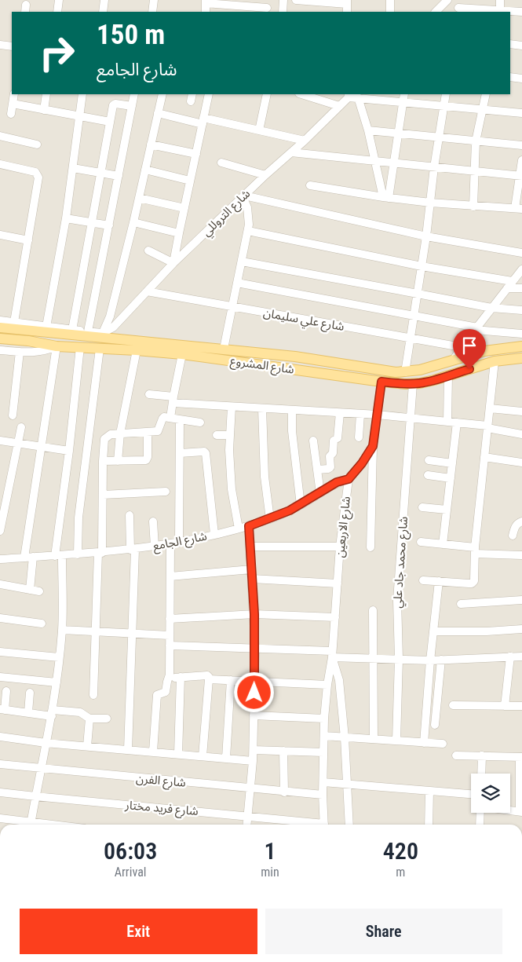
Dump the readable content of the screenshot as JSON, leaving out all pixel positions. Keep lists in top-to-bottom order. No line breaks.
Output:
{"streets":{"main road":["شارع المشروع"],"street":["شارع التروللي","شارع علي سليمان","شارع الاربعين","شارع الجامع","شارع محمد جاد علي","شارع الفرن","شارع فريد مختار"]},"crossings":[["شارع التروللي","شارع علي سليمان"],["شارع التروللي","شارع المشروع"],["شارع المشروع","شارع محمد جاد علي"],["شارع الاربعين","شارع الجامع"],["شارع الاربعين","شارع الفرن"]],"page":{"turn":["150 m","شارع الجامع"],"eta":["06:03","Arrival","1","min","420","m"],"buttons":["Exit","Share"]}}
